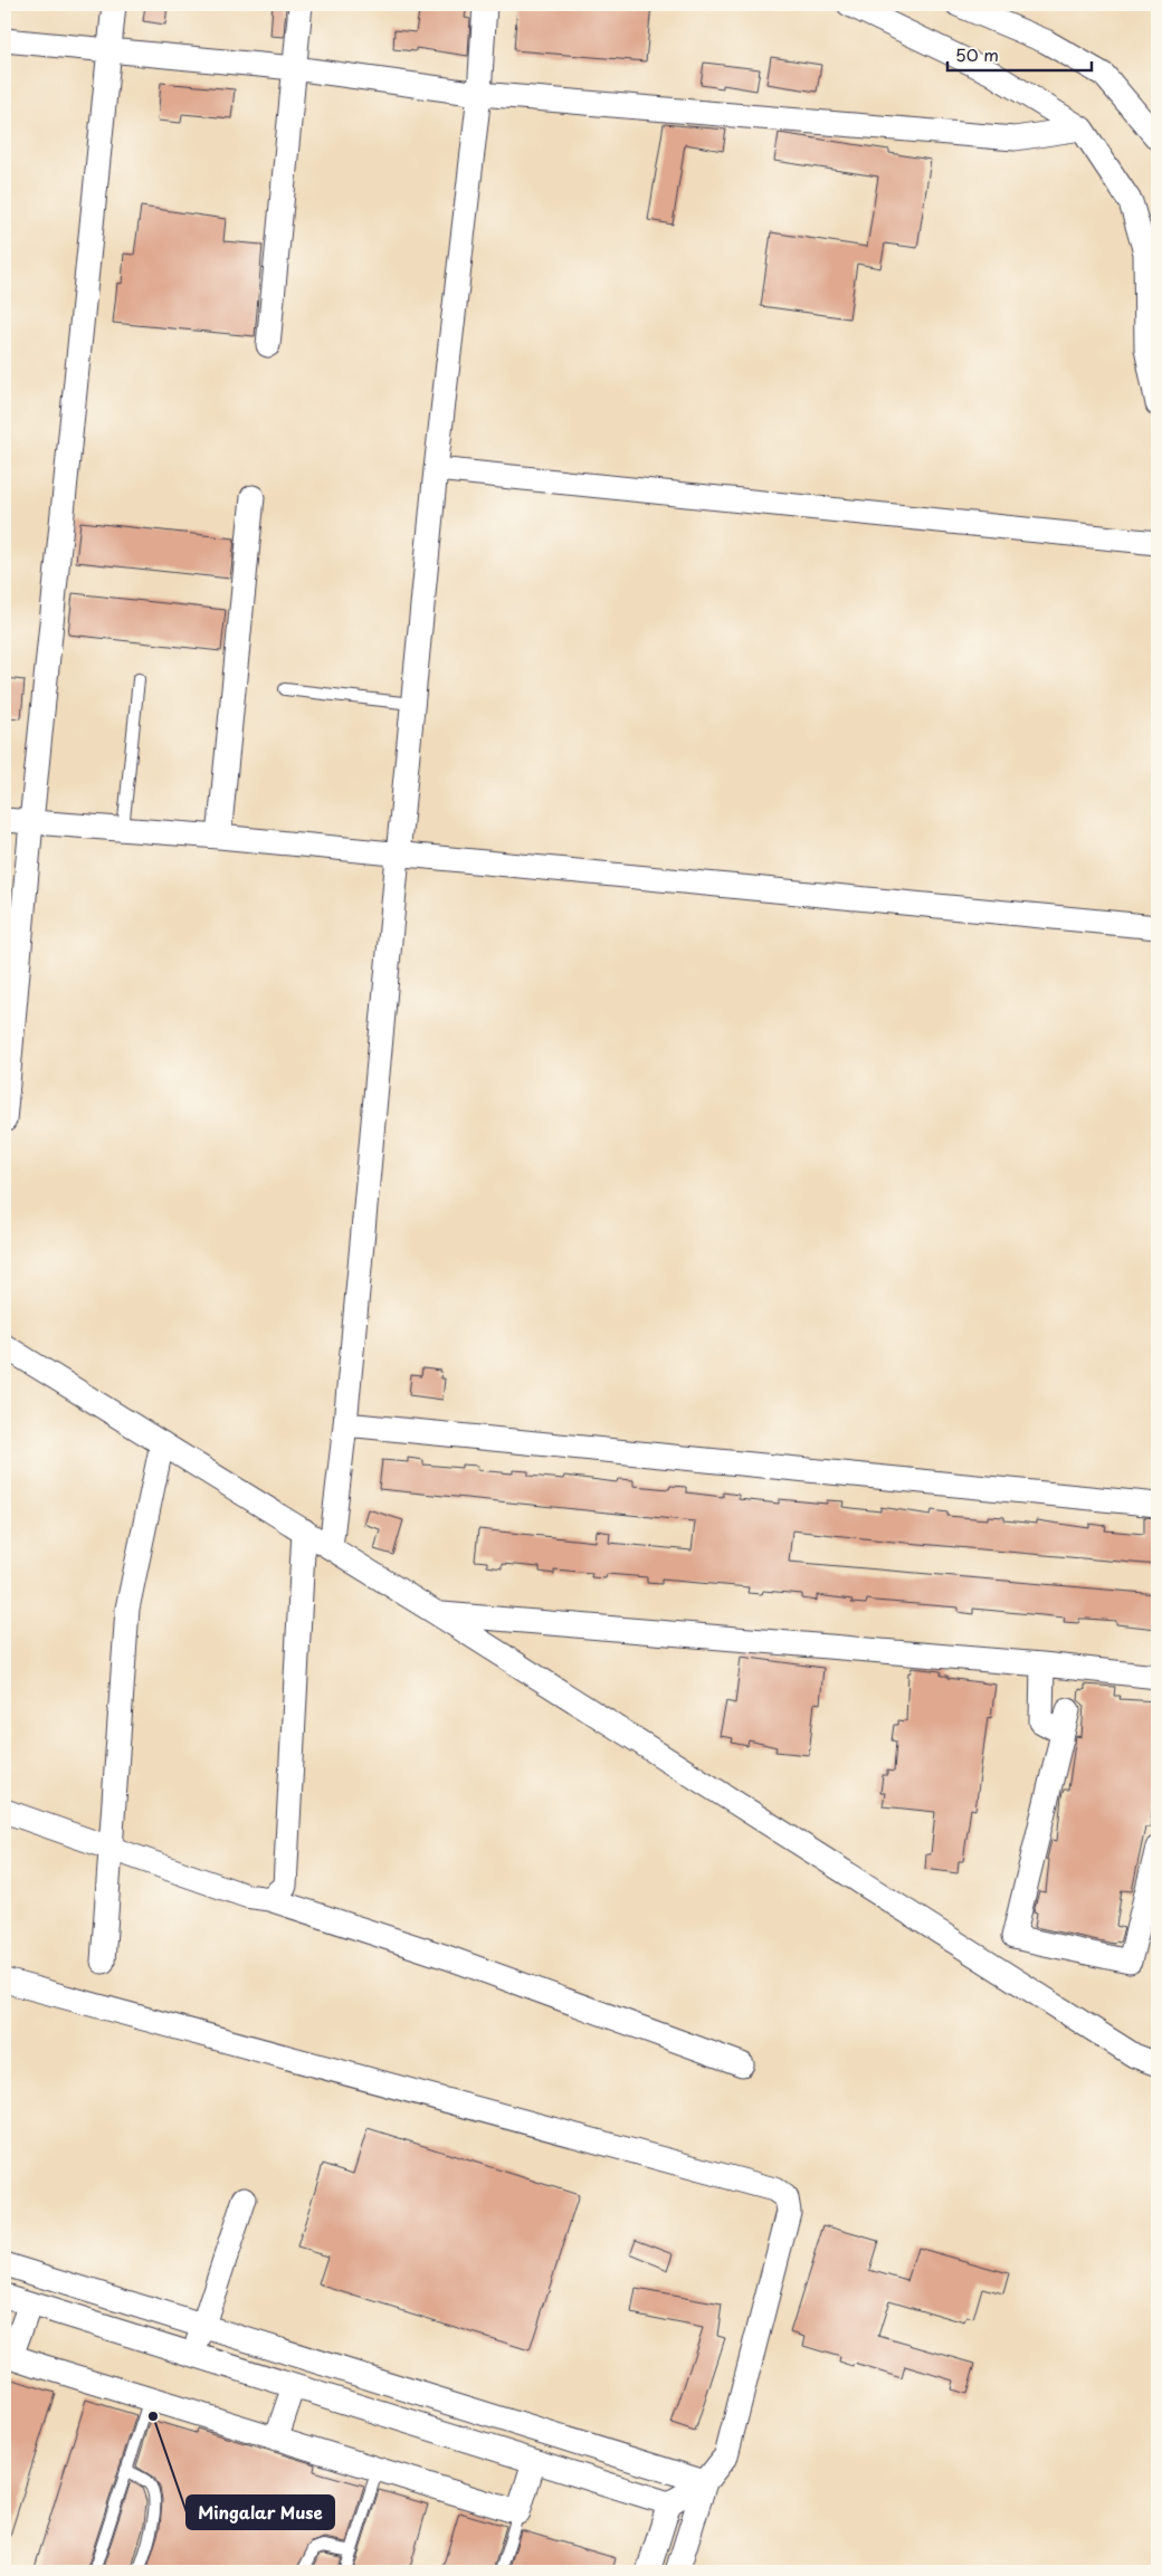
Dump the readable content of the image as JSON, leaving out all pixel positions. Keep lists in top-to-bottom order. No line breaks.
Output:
{"places":["Mingalar Muse"],"scale_bar":"50 m"}
